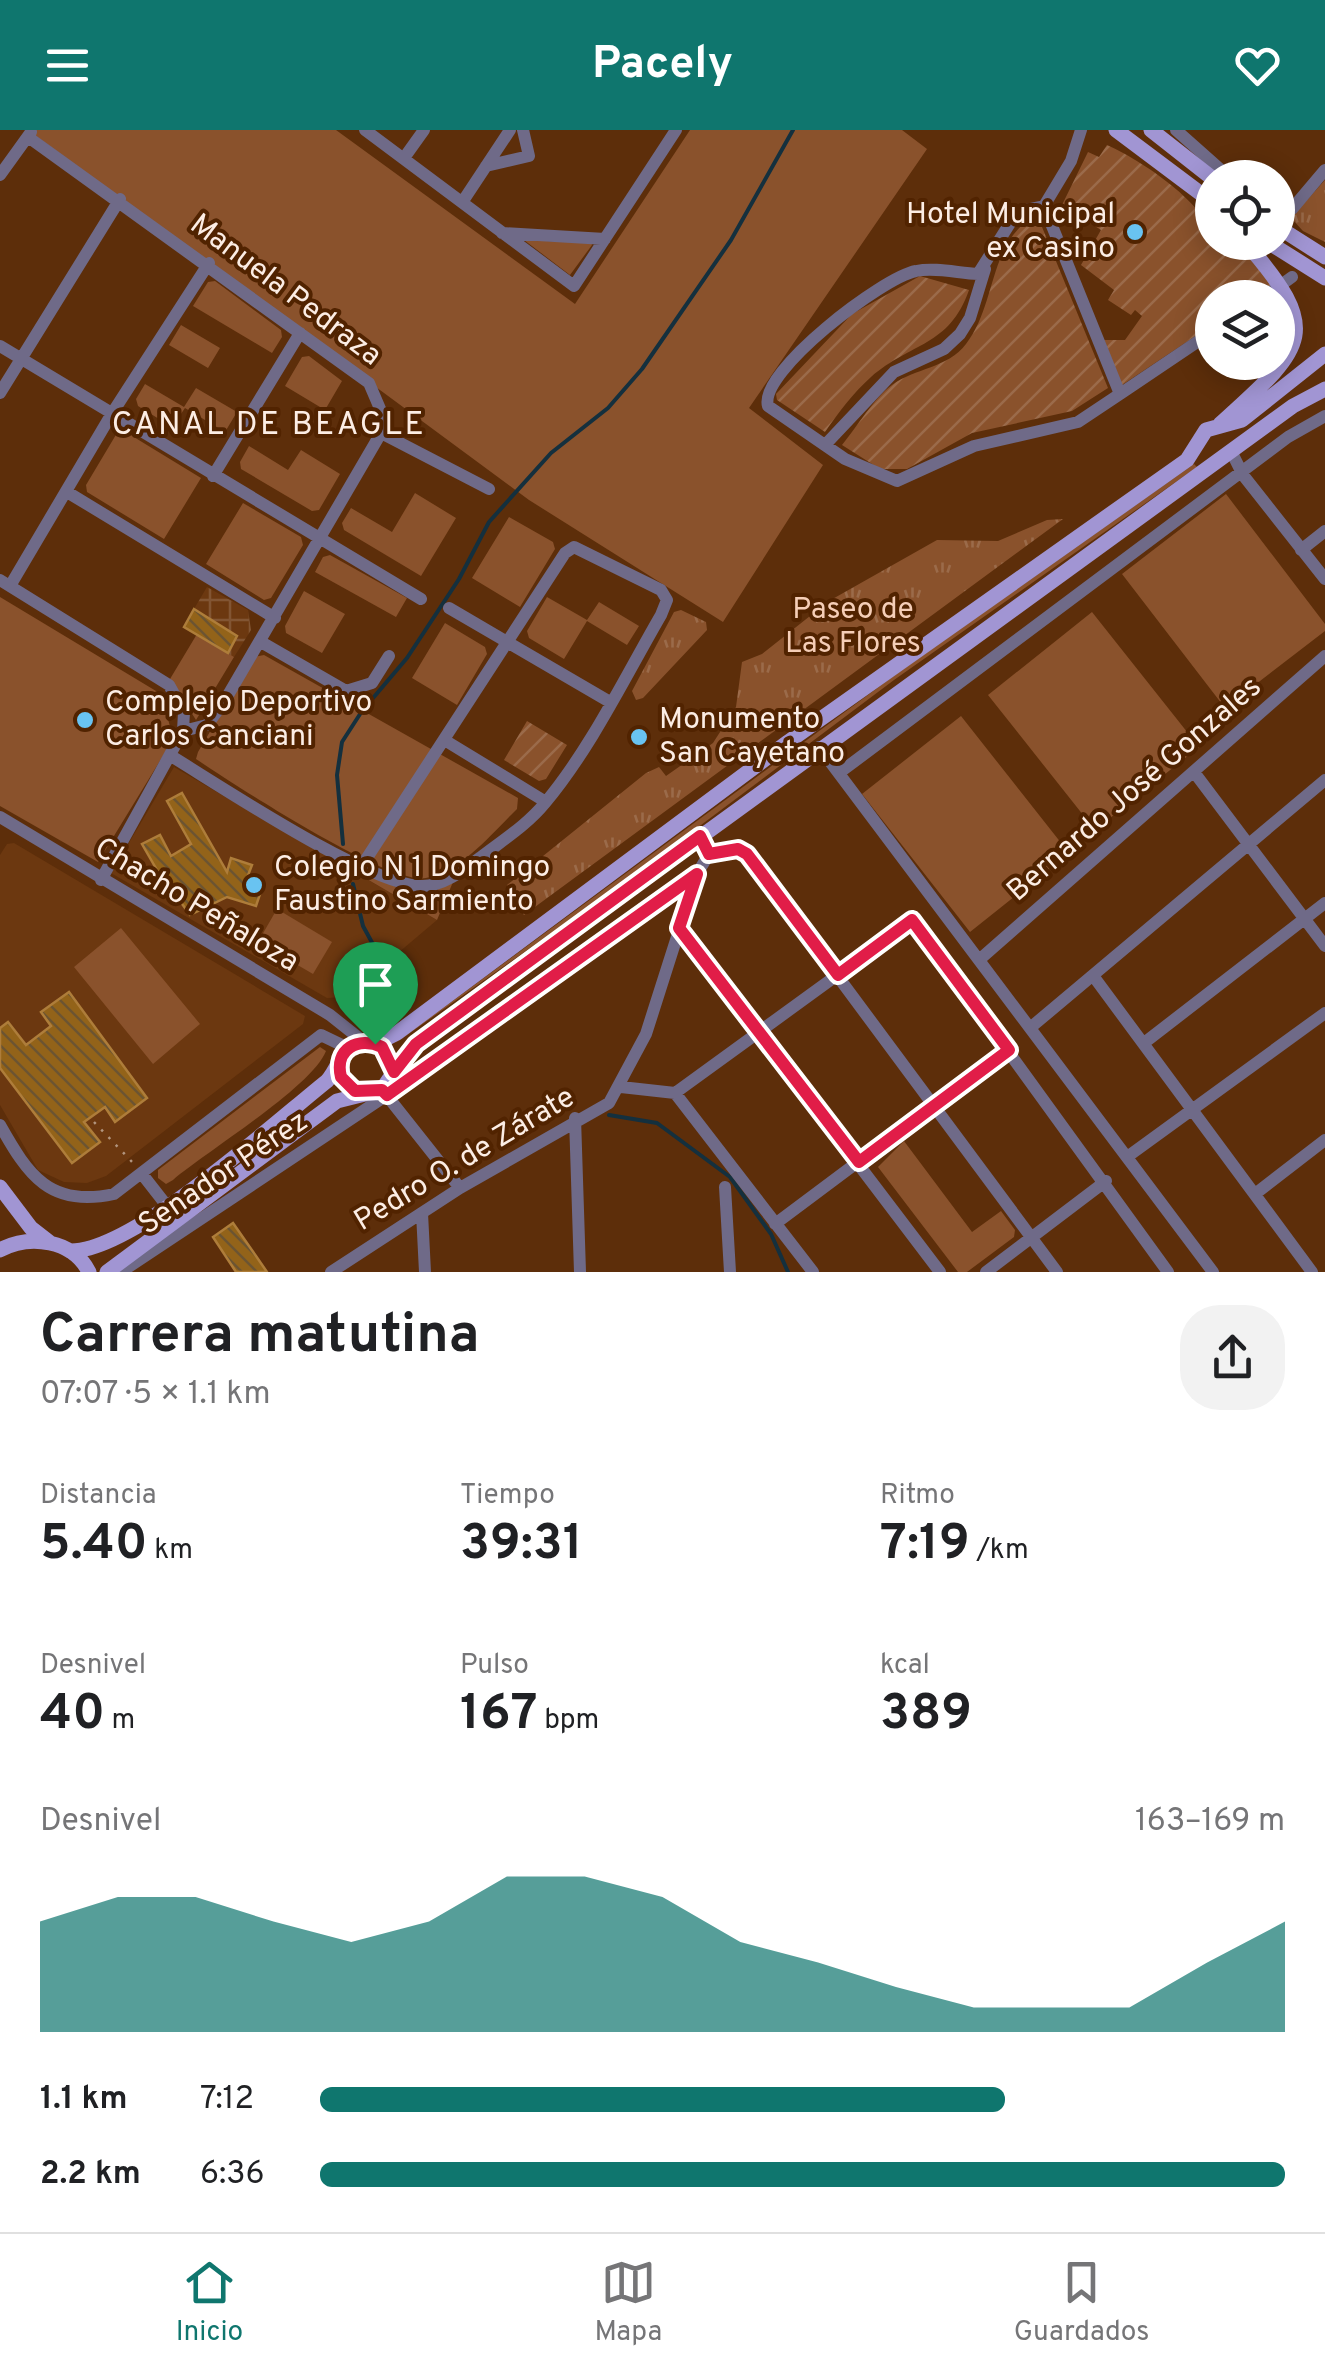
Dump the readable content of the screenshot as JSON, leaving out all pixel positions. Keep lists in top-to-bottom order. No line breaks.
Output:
{"streets":{"street":["Manuela Pedraza","Bernardo José Gonzales","Chacho Peñaloza","Pedro O. de Zárate","Senador Pérez"]},"crossings":[["Chacho Peñaloza","Senador Pérez"]],"districts":["CANAL DE BEAGLE"],"parks":["Paseo de Las Flores"],"places":["Hotel Municipal ex Casino","Complejo Deportivo Carlos Canciani","Monumento San Cayetano","Colegio N 1 Domingo Faustino Sarmiento"],"page":{"header":"Pacely","heading":["Carrera matutina","07:07 · 5 × 1.1 km"],"stats":[["Distancia","5.40 km"],["Tiempo","39:31"],["Ritmo","7:19 /km"],["Desnivel","40 m"],["Pulso","167 bpm"],["kcal","389"]],"chart":["Desnivel","163–169 m"],"list":[{"name":"1.1 km","note":"7:12"},{"name":"2.2 km","note":"6:36"}],"tabs":["Inicio","Mapa","Guardados"]}}
